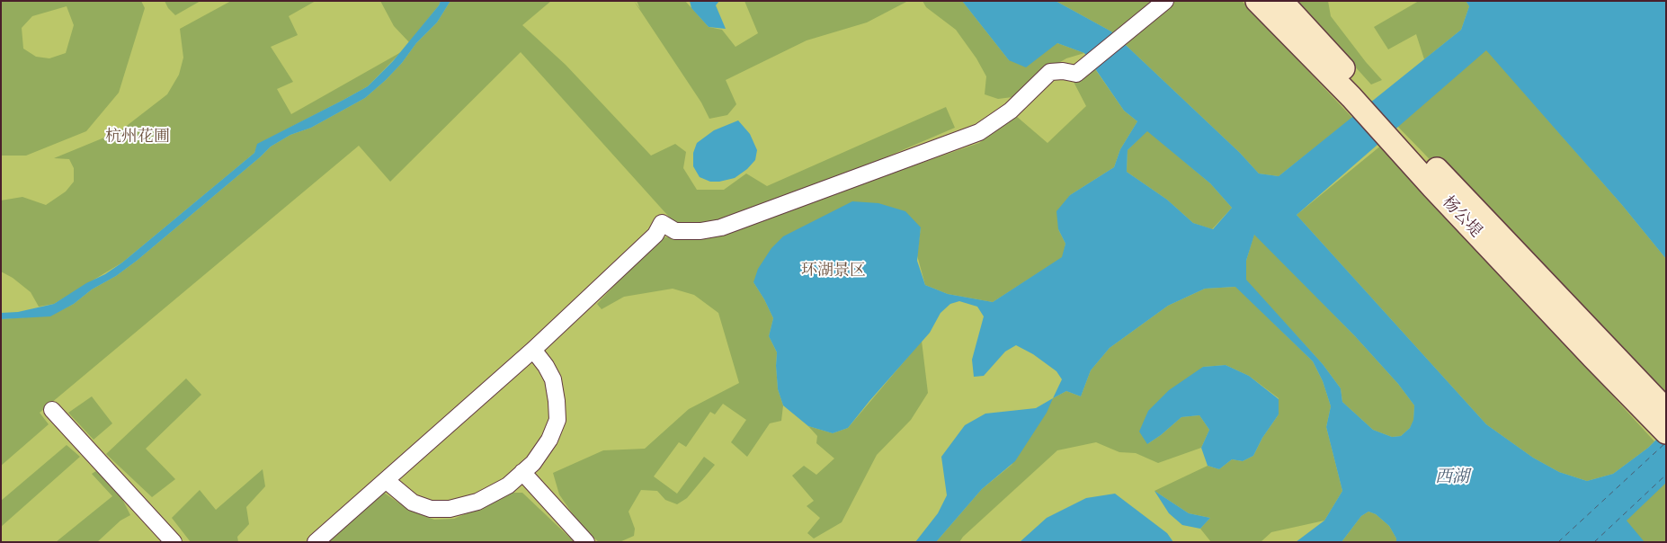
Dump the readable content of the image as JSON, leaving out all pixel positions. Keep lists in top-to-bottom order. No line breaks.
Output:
{"streets":{"main road":["杨公堤"]},"water":["西湖"],"parks":["杭州花圃","环湖景区"]}
